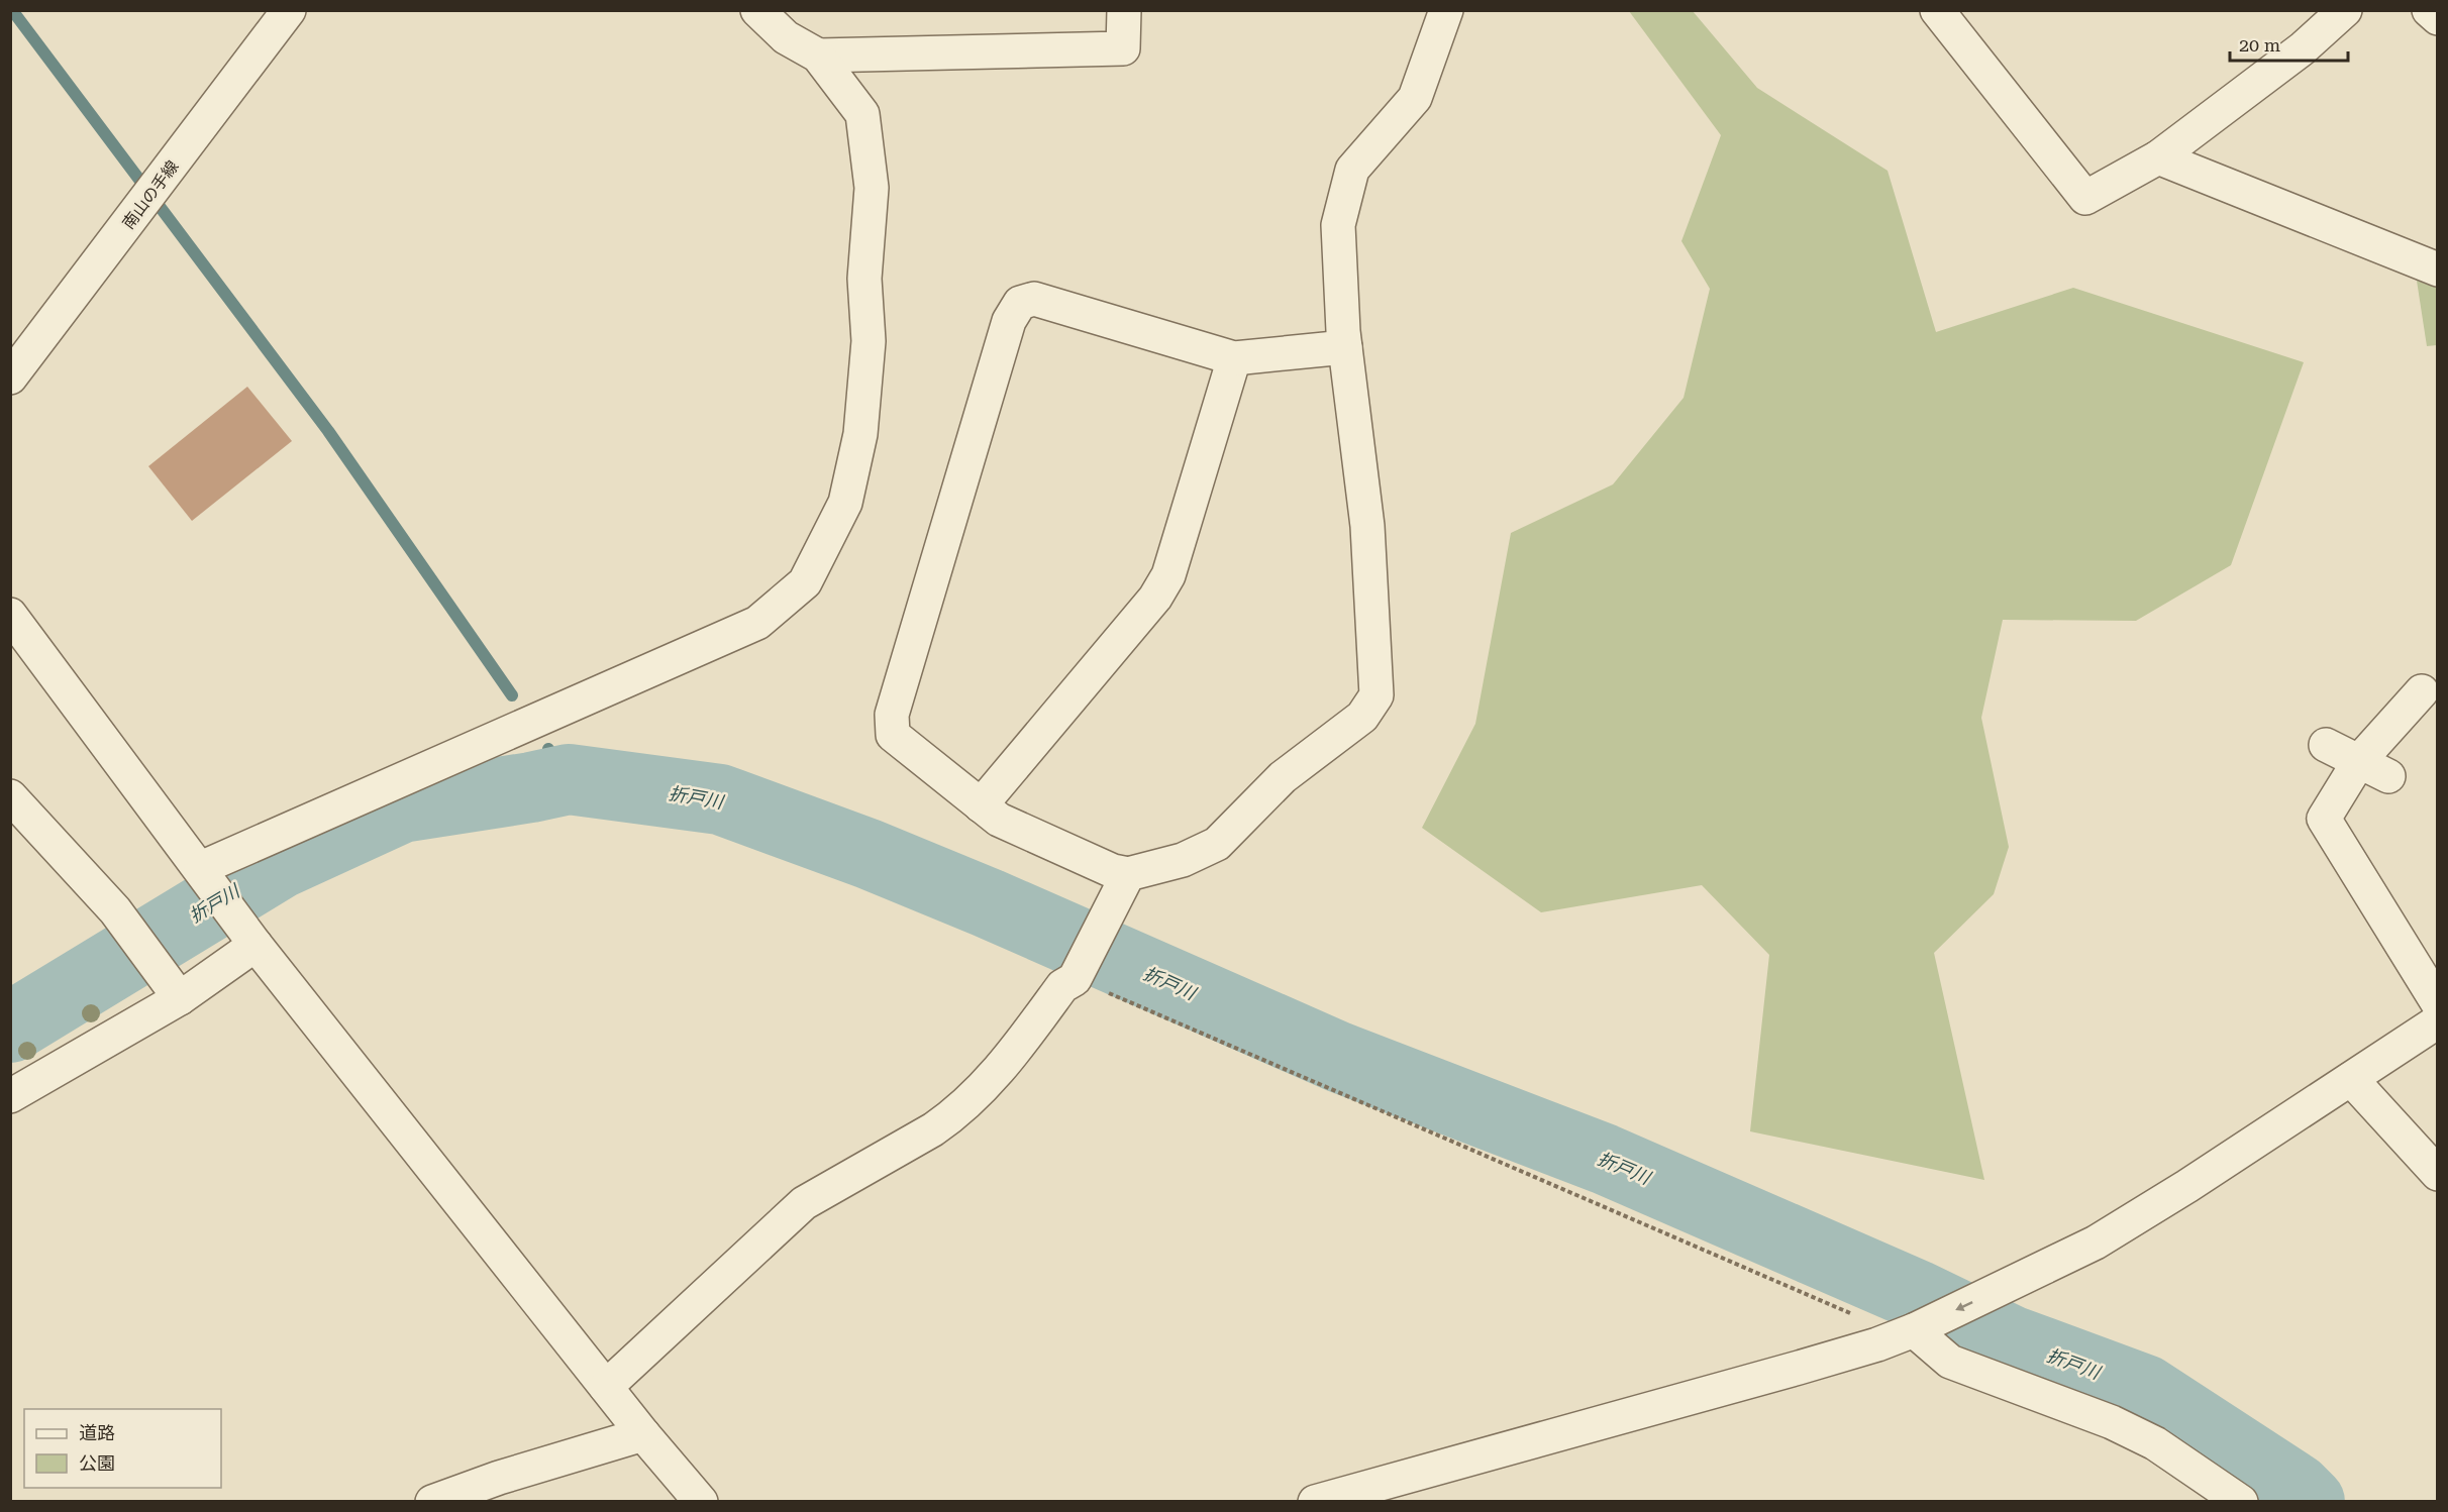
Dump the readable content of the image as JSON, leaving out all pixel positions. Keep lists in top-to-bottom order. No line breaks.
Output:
{"streets":{"street":["南山の手線"]},"water":["折戸川"],"legend":["道路","公園"],"scale_bar":"20 m"}
